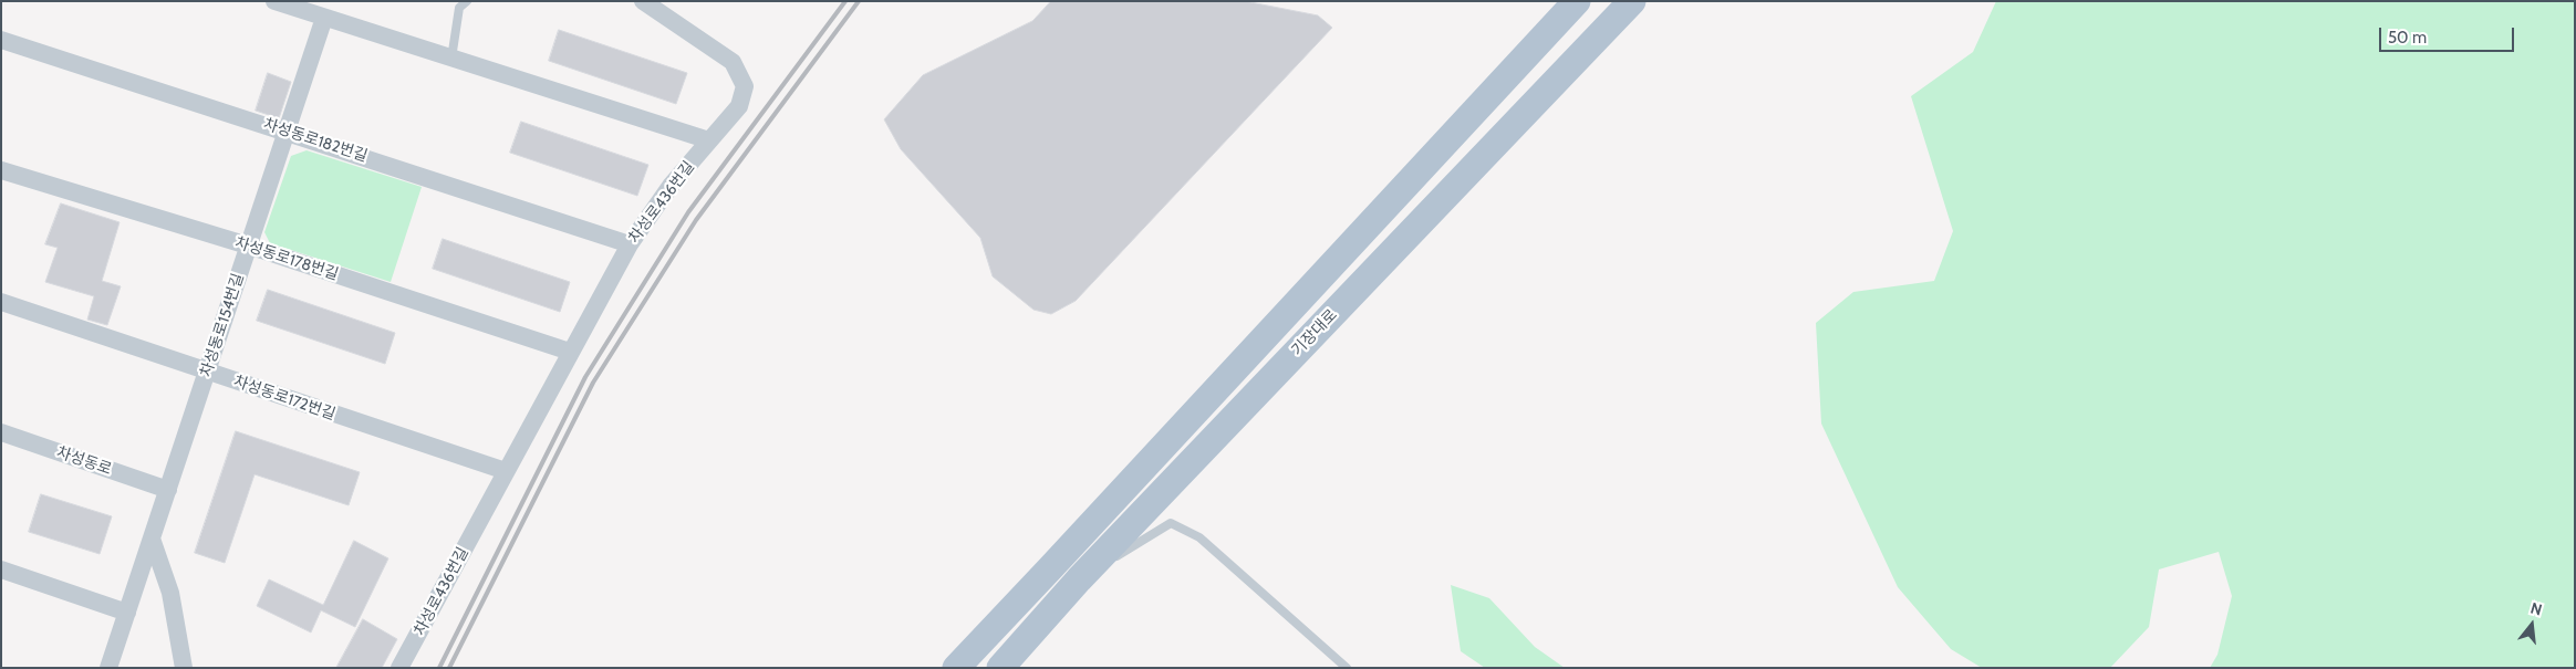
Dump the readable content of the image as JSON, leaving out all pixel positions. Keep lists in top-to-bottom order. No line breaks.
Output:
{"streets":{"main road":["기장대로"],"street":["차성동로182번길","차성로436번길","차성동로178번길","차성동로154번길","차성동로172번길","차성동로"]},"crossings":[["차성동로182번길","차성로436번길"],["차성동로182번길","차성동로154번길"],["차성로436번길","차성동로178번길"],["차성로436번길","차성동로172번길"],["차성동로178번길","차성동로154번길"],["차성동로154번길","차성동로172번길"],["차성동로154번길","차성동로"]],"scale_bar":"50 m","north":"top"}
